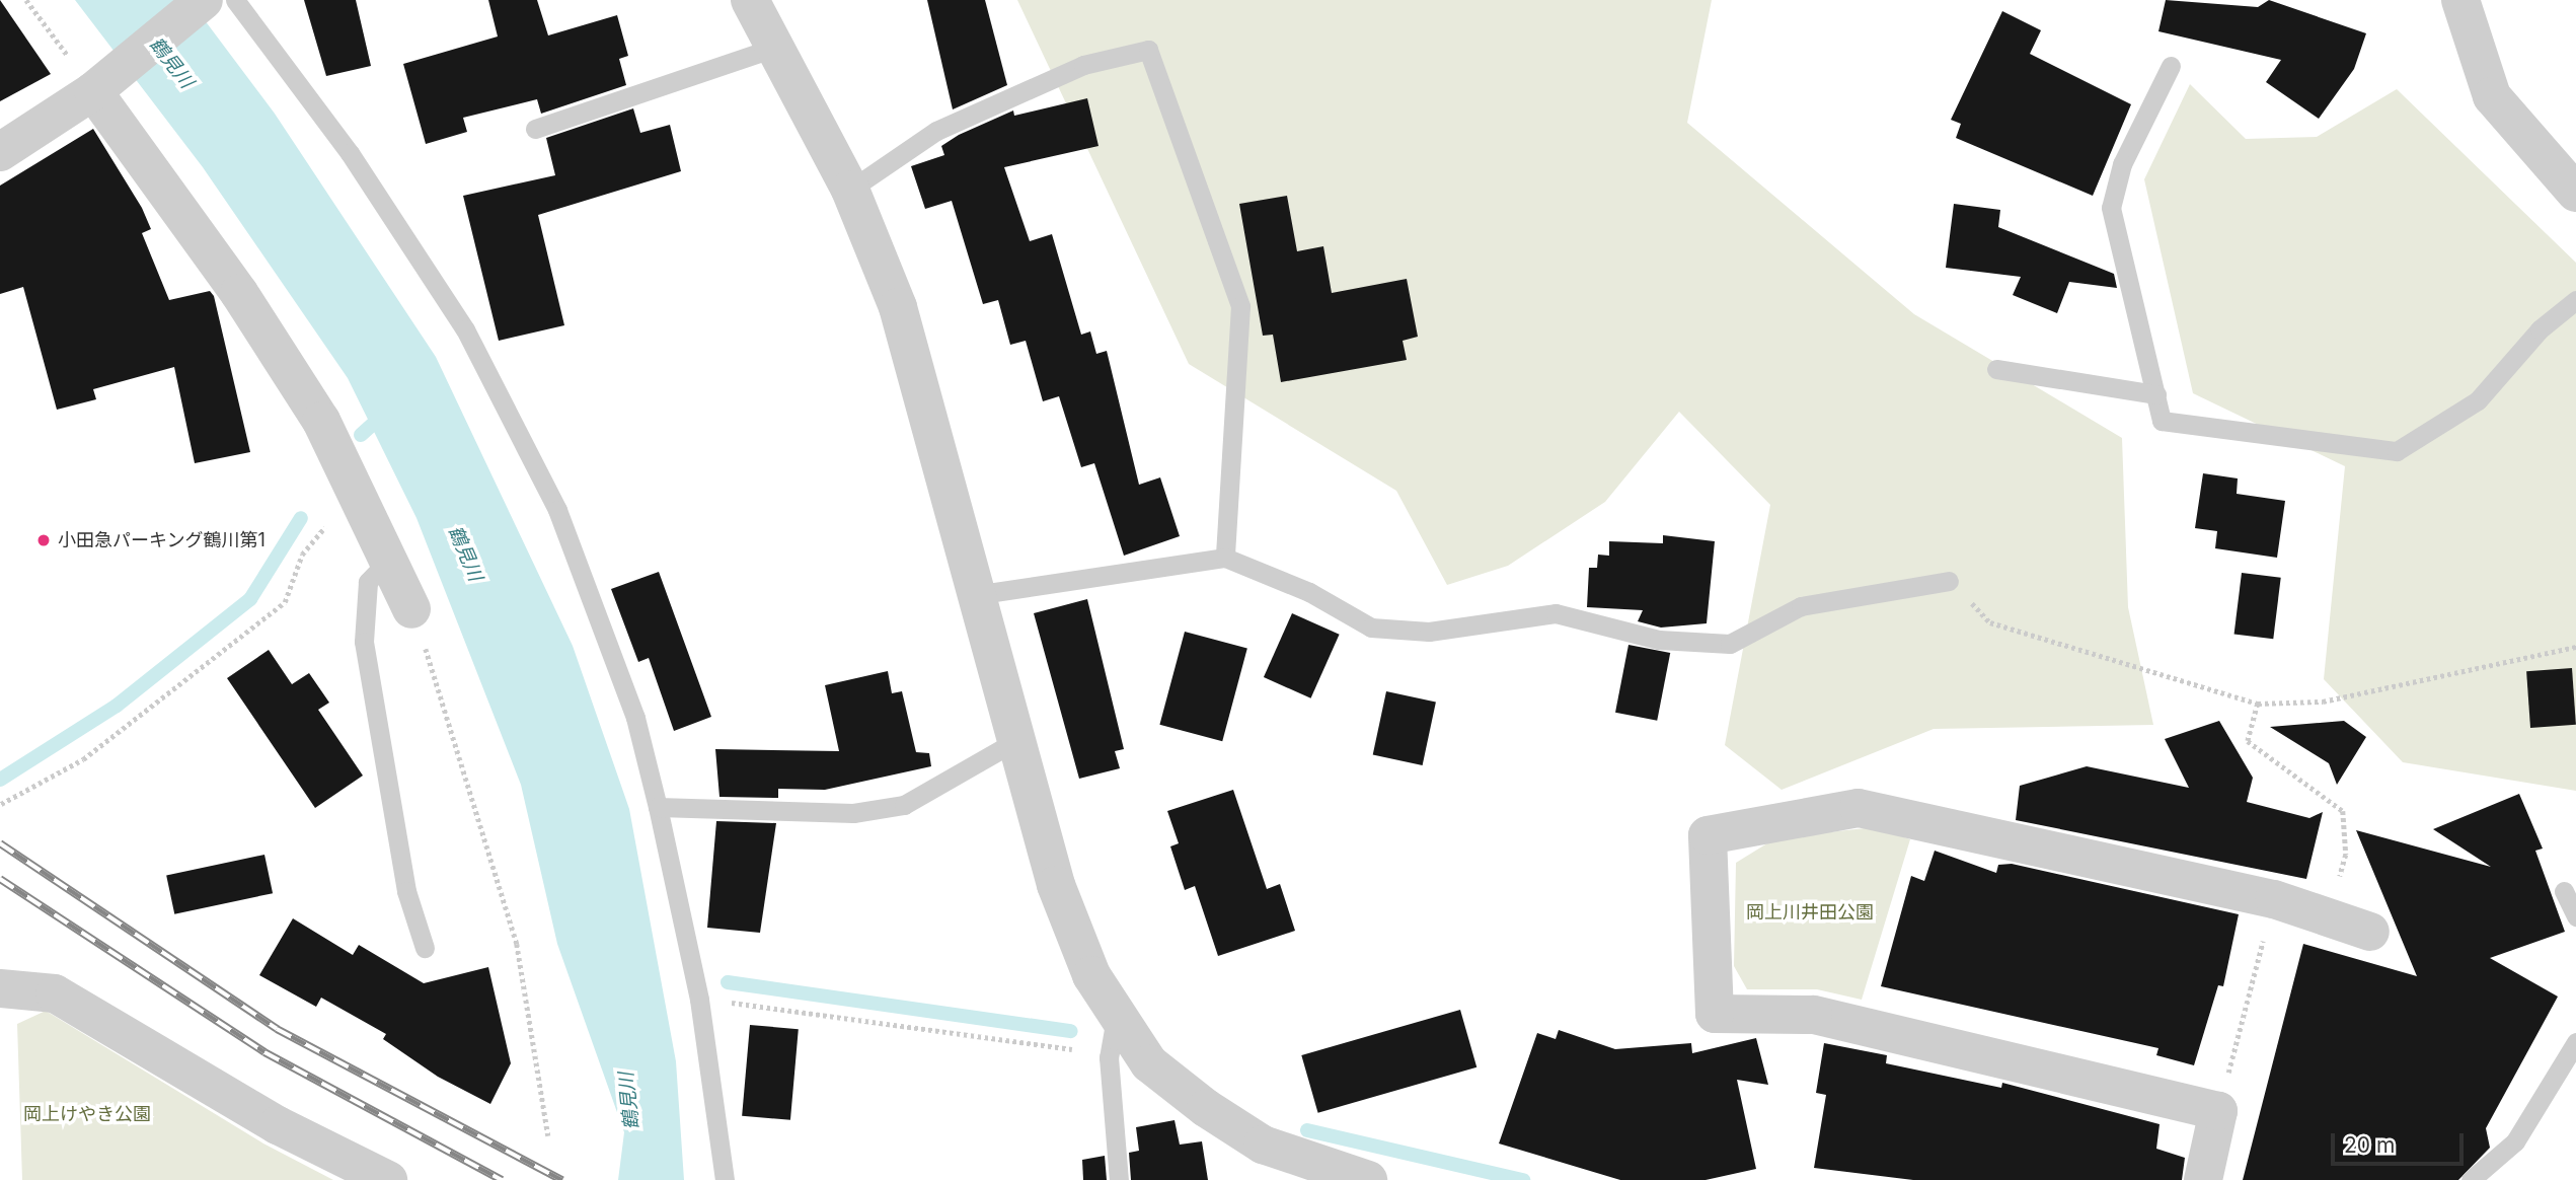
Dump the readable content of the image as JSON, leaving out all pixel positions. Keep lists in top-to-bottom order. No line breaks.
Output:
{"water":["鶴見川"],"parks":["岡上川井田公園","岡上けやき公園"],"places":["小田急パーキング鶴川第1"],"scale_bar":"20 m"}
